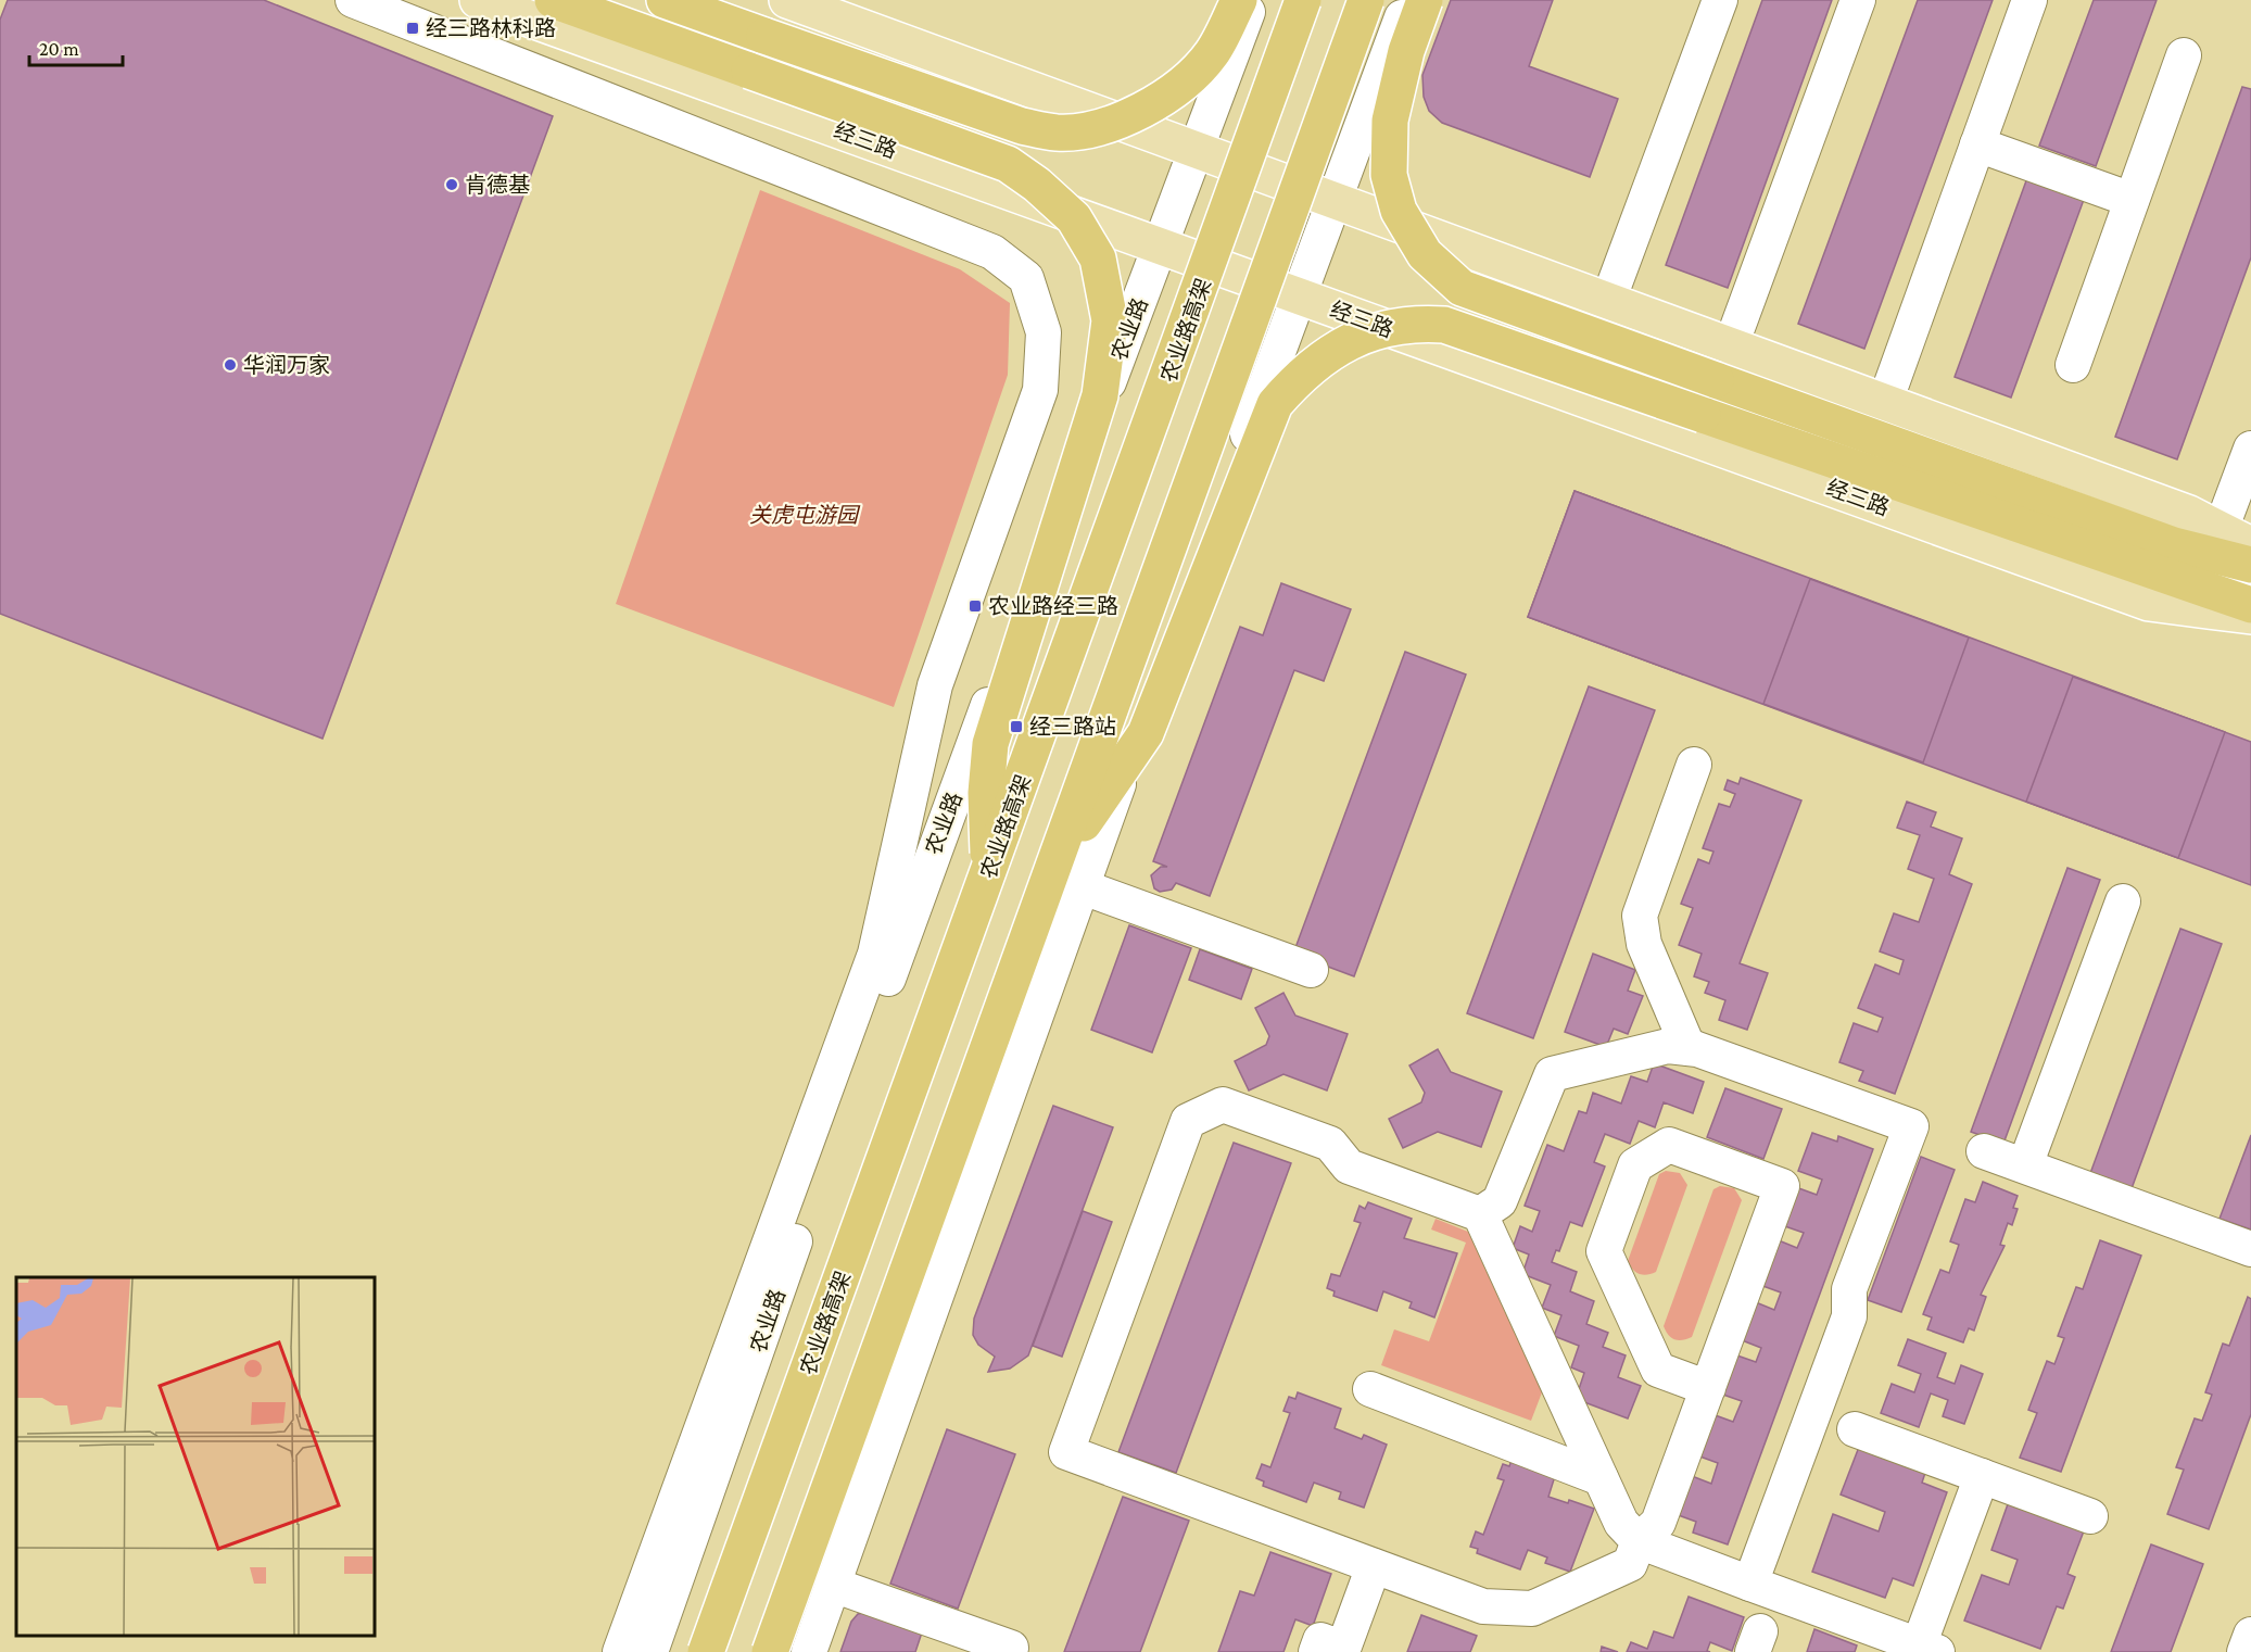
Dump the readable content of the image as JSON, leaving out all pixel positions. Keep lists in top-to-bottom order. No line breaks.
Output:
{"streets":{"highway":["农业路高架"],"main road":["经三路"],"street":["农业路"]},"crossings":[["经三路","农业路"]],"parks":["关虎屯游园"],"places":{"transit":["经三路林科路","农业路经三路","经三路站"],"other":["肯德基","华润万家"]},"scale_bar":"20 m"}
